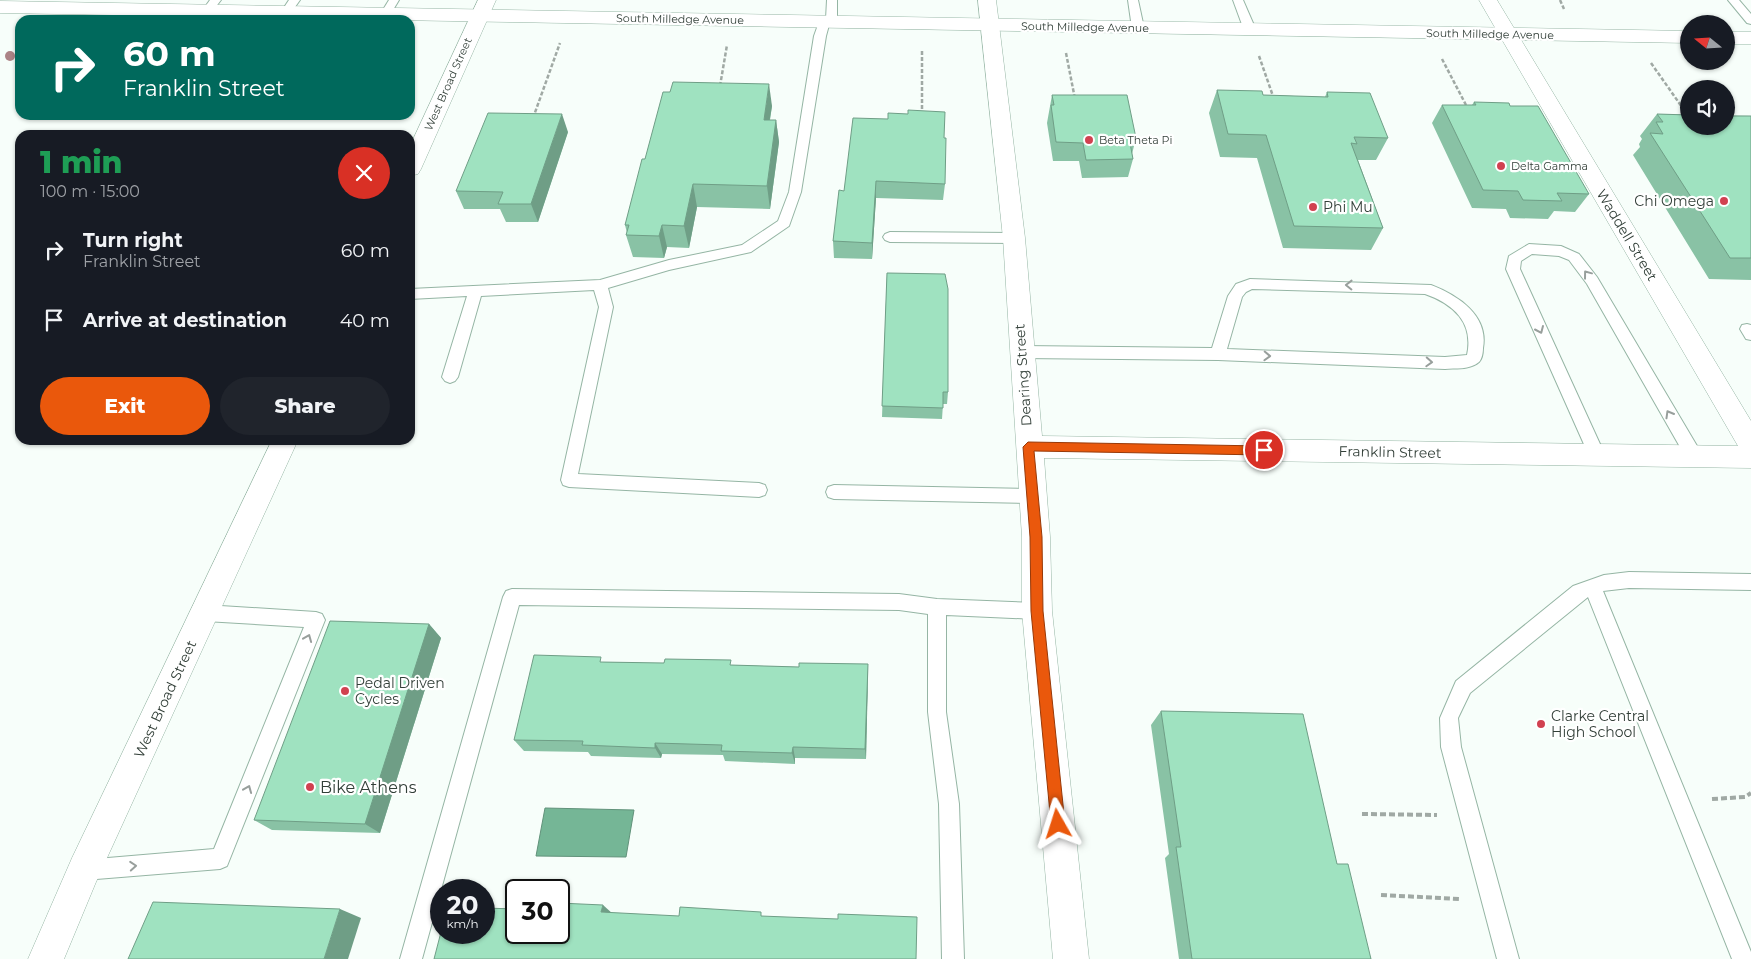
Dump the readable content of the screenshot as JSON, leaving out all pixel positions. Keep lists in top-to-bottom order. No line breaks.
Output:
{"streets":{"main road":["South Milledge Avenue","West Broad Street","Waddell Street","Dearing Street","Franklin Street"]},"crossings":[["South Milledge Avenue","West Broad Street"],["South Milledge Avenue","Waddell Street"],["South Milledge Avenue","Dearing Street"],["Dearing Street","Franklin Street"]],"places":["Beta Theta Pi","Delta Gamma","Chi Omega","Phi Mu","Pedal Driven Cycles","Clarke Central High School","Bike Athens"],"north":"left","page":{"turn":["60 m","Franklin Street"],"heading":["1 min","100 m · 15:00"],"list":[{"name":"Turn right","note":"Franklin Street","value":"60 m"},{"name":"Arrive at destination","value":"40 m"}],"buttons":["Exit","Share"],"speed":"20 km/h","limit":"30"}}
